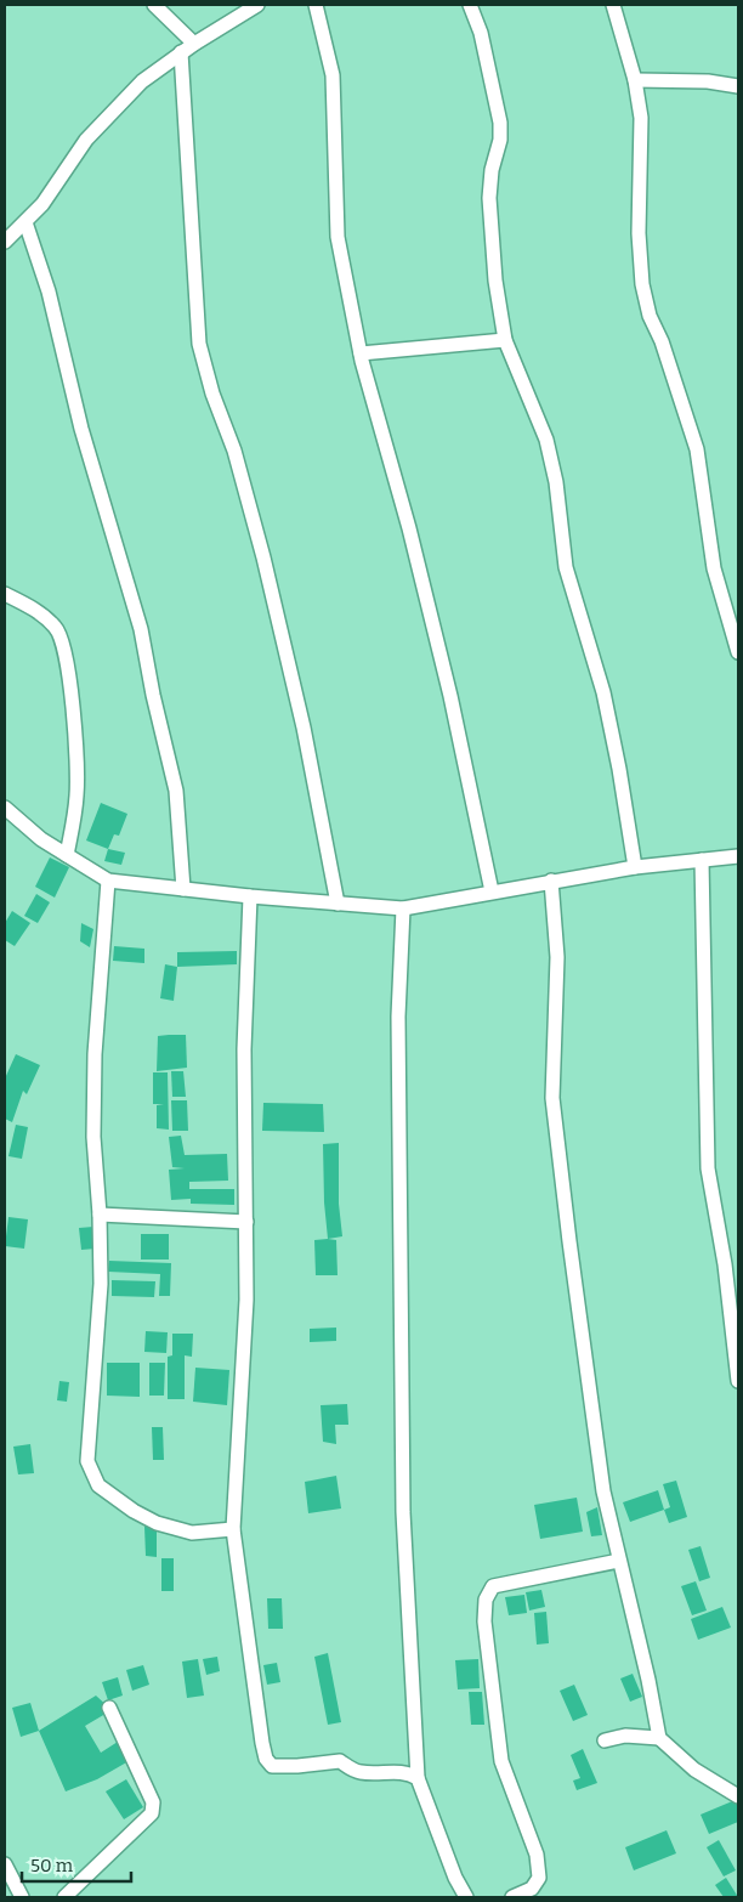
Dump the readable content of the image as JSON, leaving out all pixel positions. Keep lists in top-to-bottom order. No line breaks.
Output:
{"scale_bar":"50 m"}
